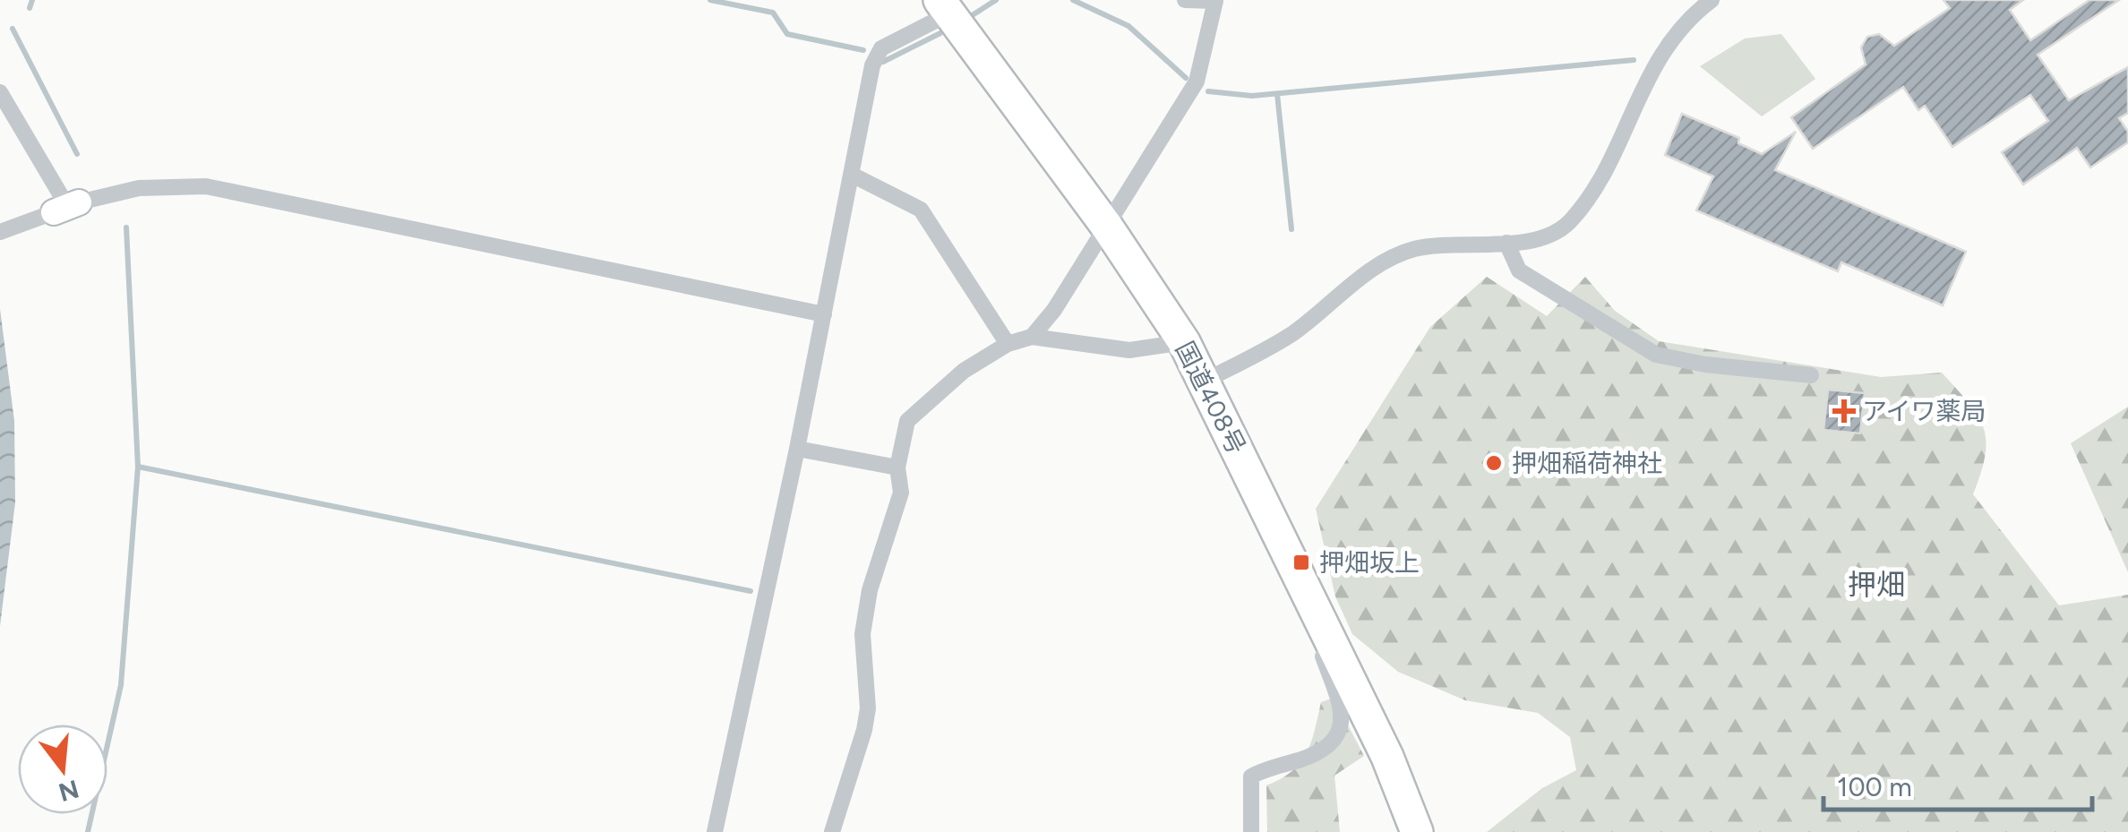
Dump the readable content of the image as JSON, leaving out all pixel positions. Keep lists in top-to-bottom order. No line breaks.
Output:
{"streets":{"highway":["国道408号"]},"districts":["押畑"],"places":{"health":["アイワ薬局"],"other":["押畑稲荷神社"],"transit":["押畑坂上"]},"scale_bar":"100 m","north":"bottom"}
